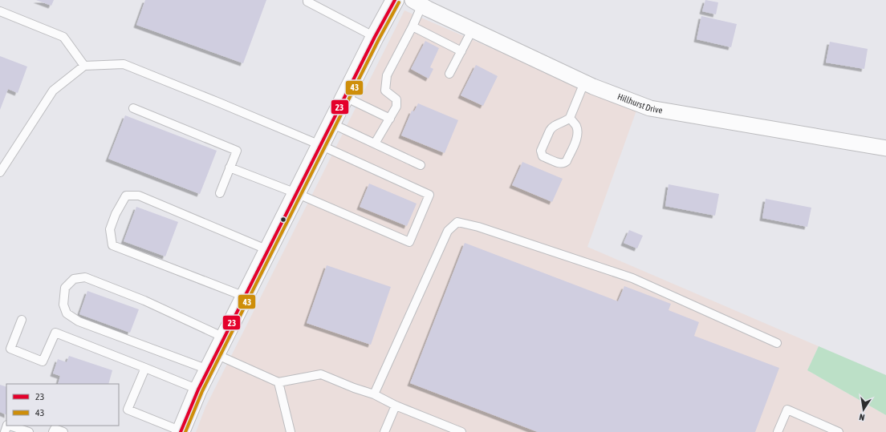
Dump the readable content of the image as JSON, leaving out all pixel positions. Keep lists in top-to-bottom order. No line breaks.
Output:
{"streets":{"street":["Hillhurst Drive"]},"lines":["transit line 23","transit line 43"],"legend":["23","43"],"north":"bottom"}
